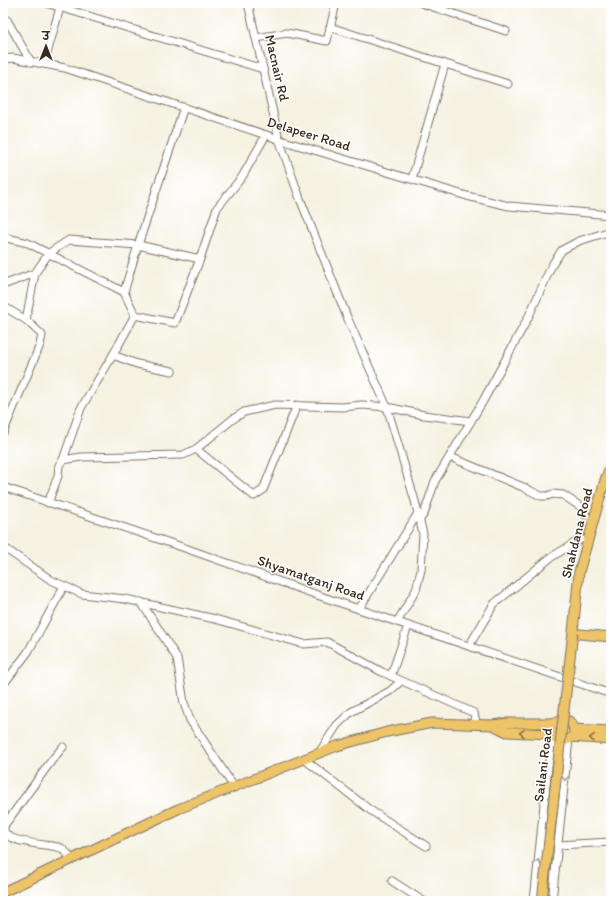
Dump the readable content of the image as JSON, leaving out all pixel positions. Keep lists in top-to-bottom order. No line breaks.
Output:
{"streets":{"main road":["Shahdana Road","Sailani Road"],"street":["Macnair Rd","Delapeer Road","Shyamatganj Road"]},"crossings":[["Macnair Rd","Delapeer Road"],["Macnair Rd","Shyamatganj Road"],["Shahdana Road","Sailani Road"]],"north":"top"}
